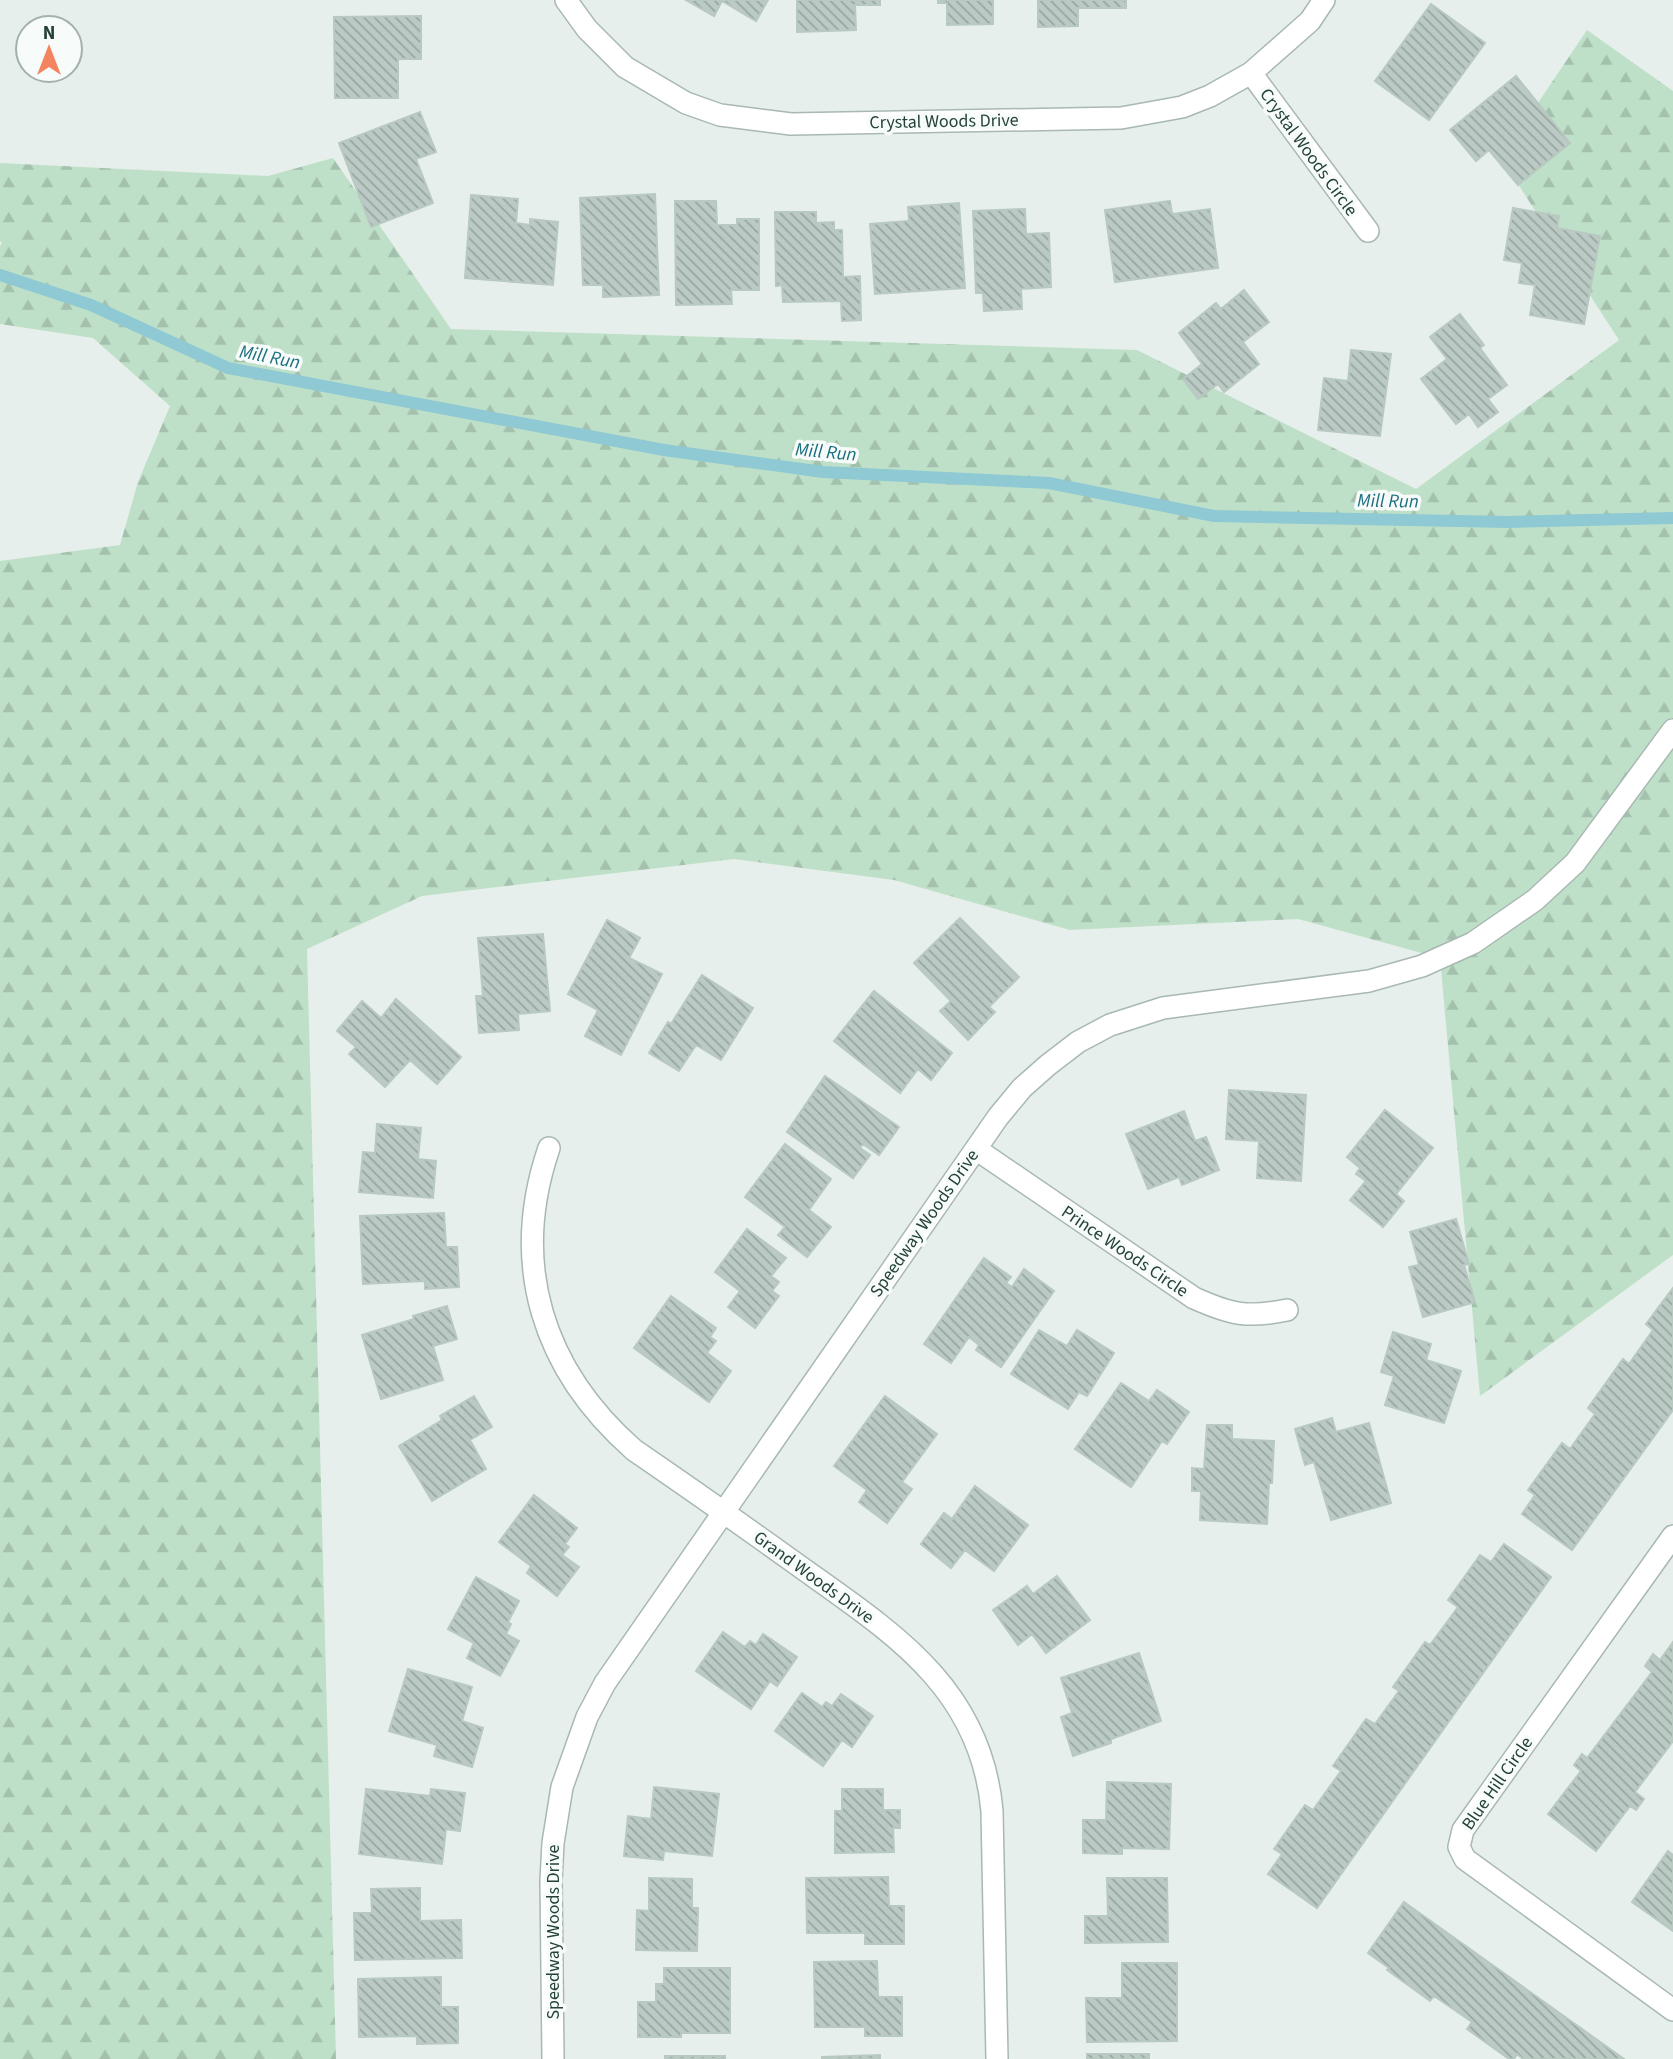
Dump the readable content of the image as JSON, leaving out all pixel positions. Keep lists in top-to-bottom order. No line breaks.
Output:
{"streets":{"street":["Crystal Woods Drive","Crystal Woods Circle","Speedway Woods Drive","Prince Woods Circle","Grand Woods Drive","Blue Hill Circle"]},"crossings":[["Crystal Woods Drive","Crystal Woods Circle"],["Speedway Woods Drive","Prince Woods Circle"],["Speedway Woods Drive","Grand Woods Drive"]],"water":["Mill Run"],"north":"top"}
